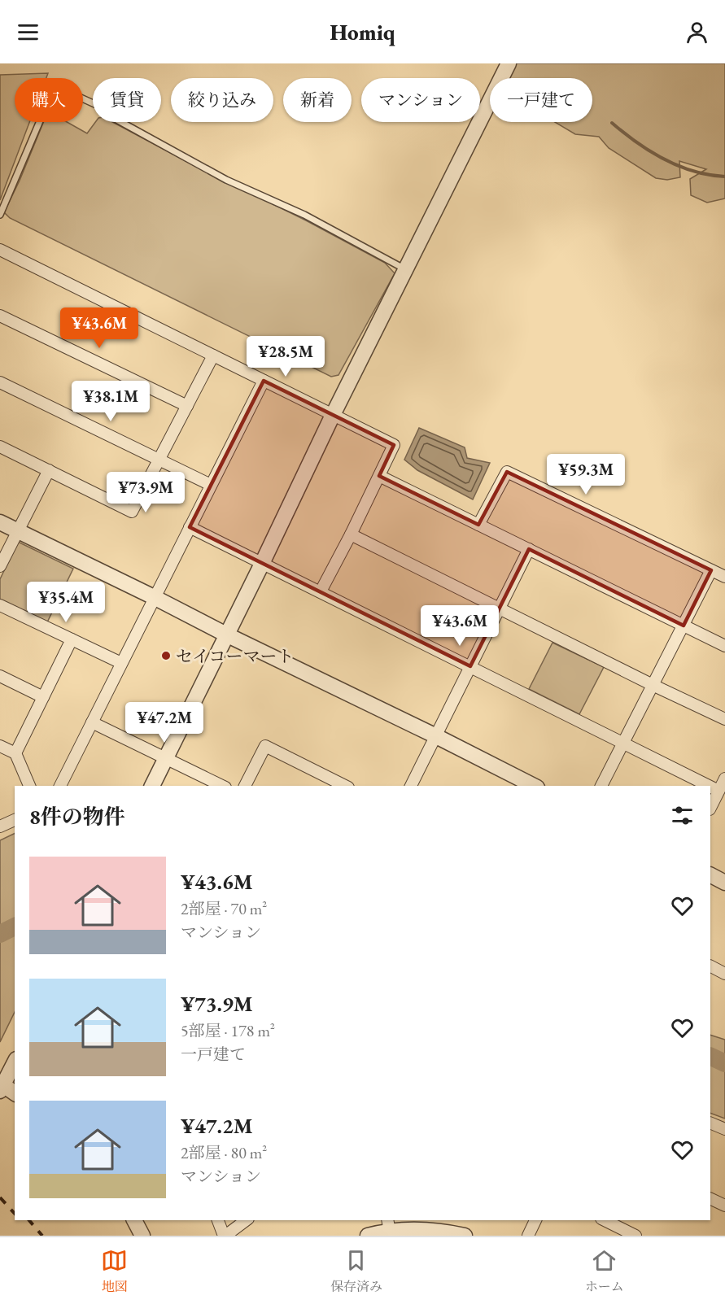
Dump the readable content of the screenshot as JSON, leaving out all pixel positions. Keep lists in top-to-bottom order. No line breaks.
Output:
{"places":["セイコーマート"],"page":{"header":"Homiq","chip":["購入","賃貸","絞り込み","新着","マンション","一戸建て"],"price":["¥43.6M","¥28.5M","¥38.1M","¥59.3M","¥73.9M","¥35.4M","¥43.6M","¥47.2M"],"heading":"8件の物件","list":[{"name":"¥43.6M","note":"2部屋 · 70 m² · マンション"},{"name":"¥73.9M","note":"5部屋 · 178 m² · 一戸建て"},{"name":"¥47.2M","note":"2部屋 · 80 m² · マンション"}],"tabs":["地図","保存済み","ホーム"]}}
